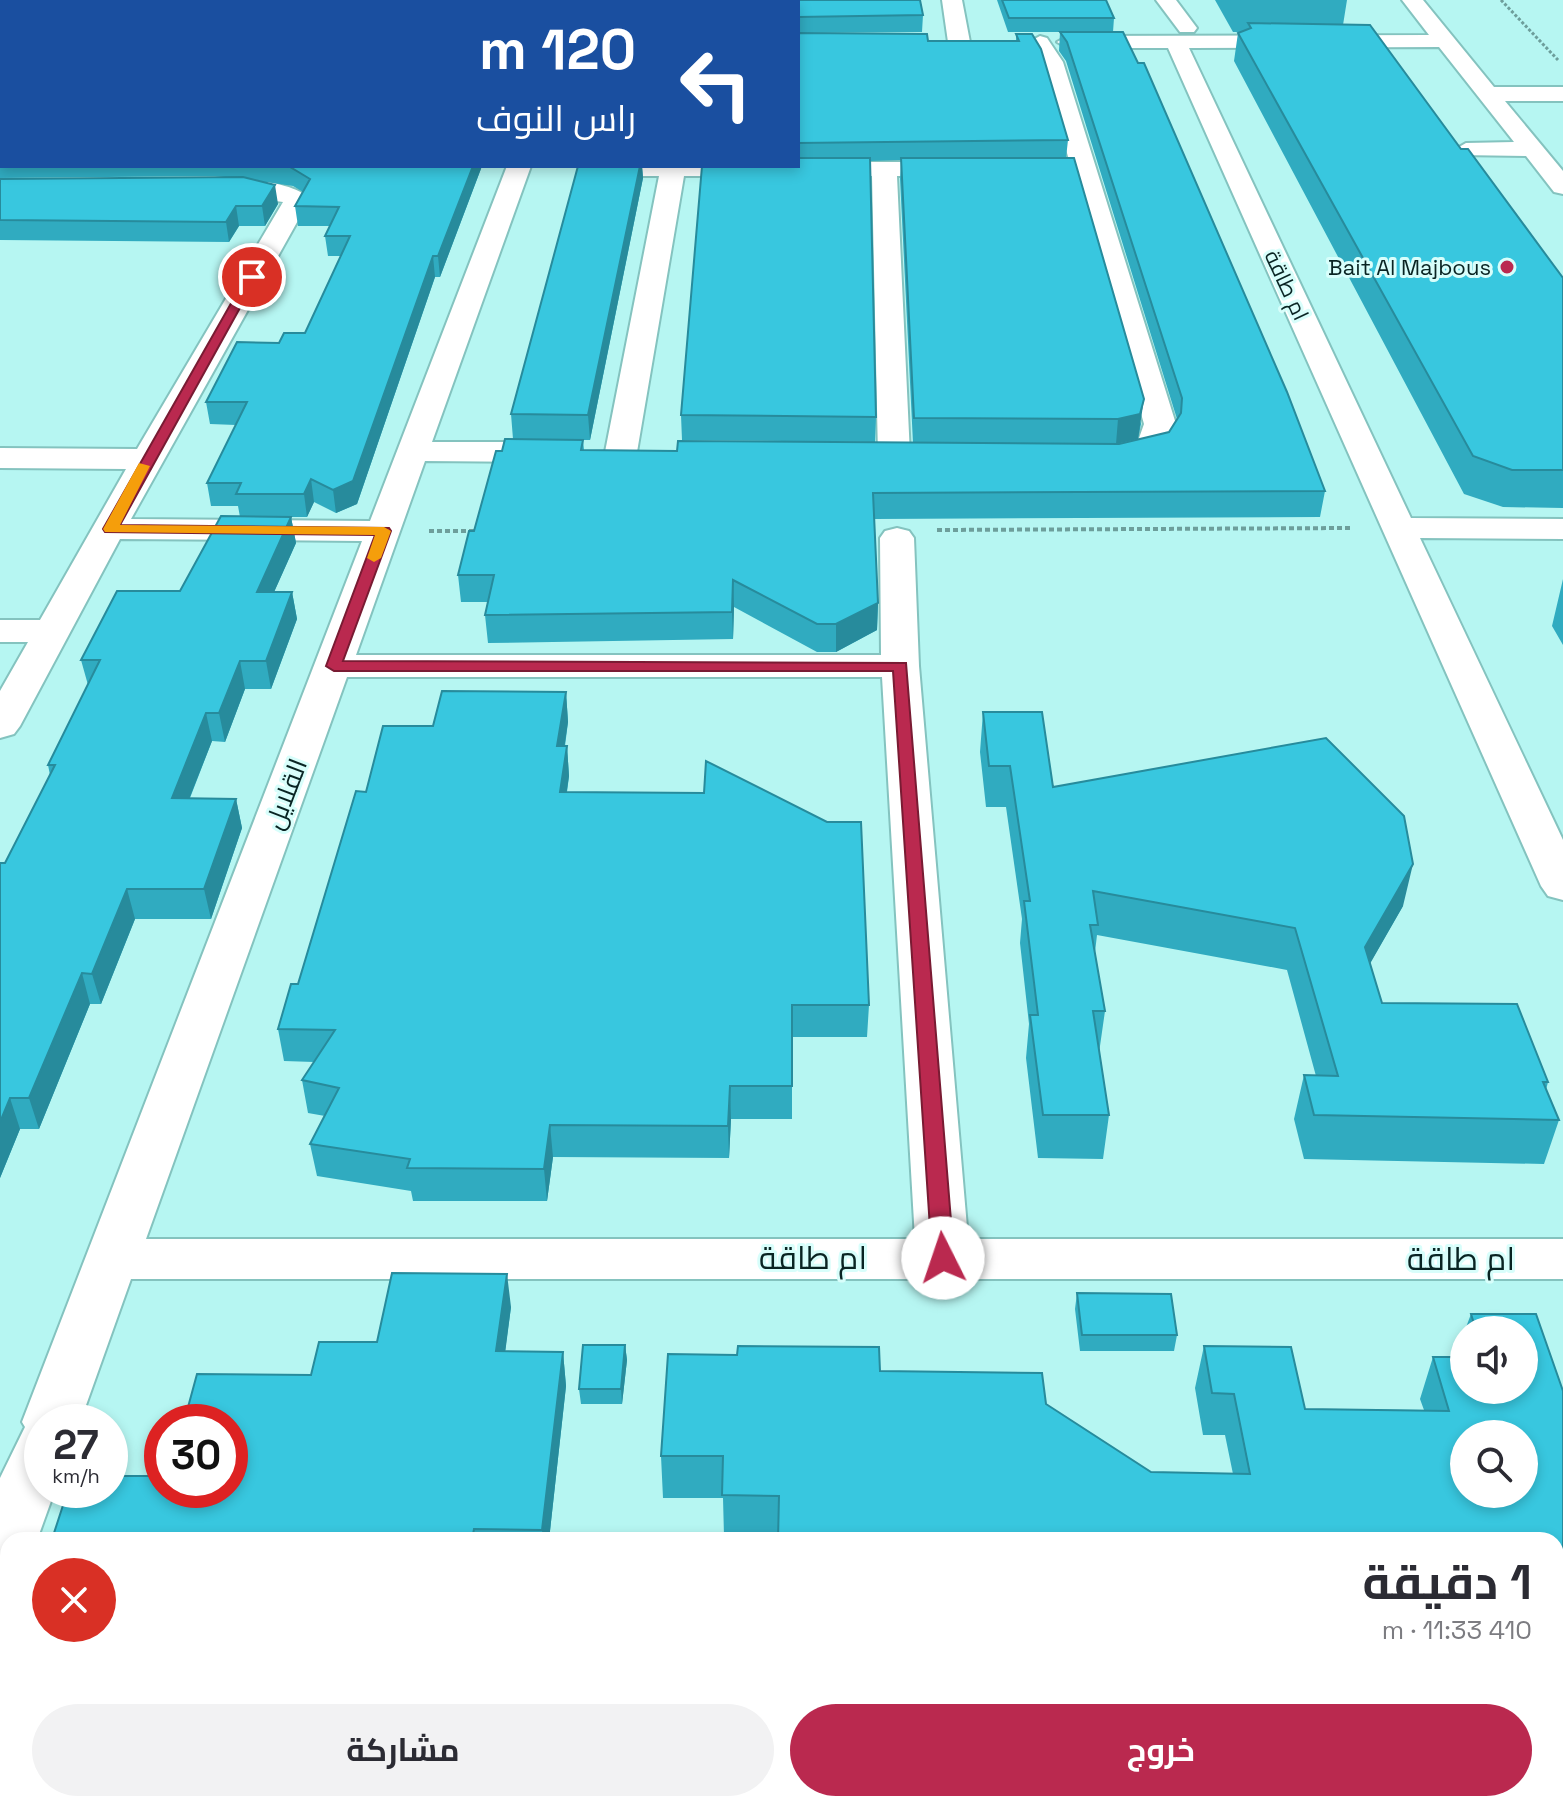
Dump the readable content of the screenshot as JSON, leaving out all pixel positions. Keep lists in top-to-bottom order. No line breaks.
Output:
{"streets":{"street":["ام طاقة","القلايل"]},"crossings":[["ام طاقة","القلايل"]],"places":["Bait Al Majbous"],"page":{"turn":["120 m","راس النوف"],"speed":"27 km/h","limit":"30","heading":["1 دقيقة","410 m · 11:33"],"buttons":["خروج","مشاركة"]}}
